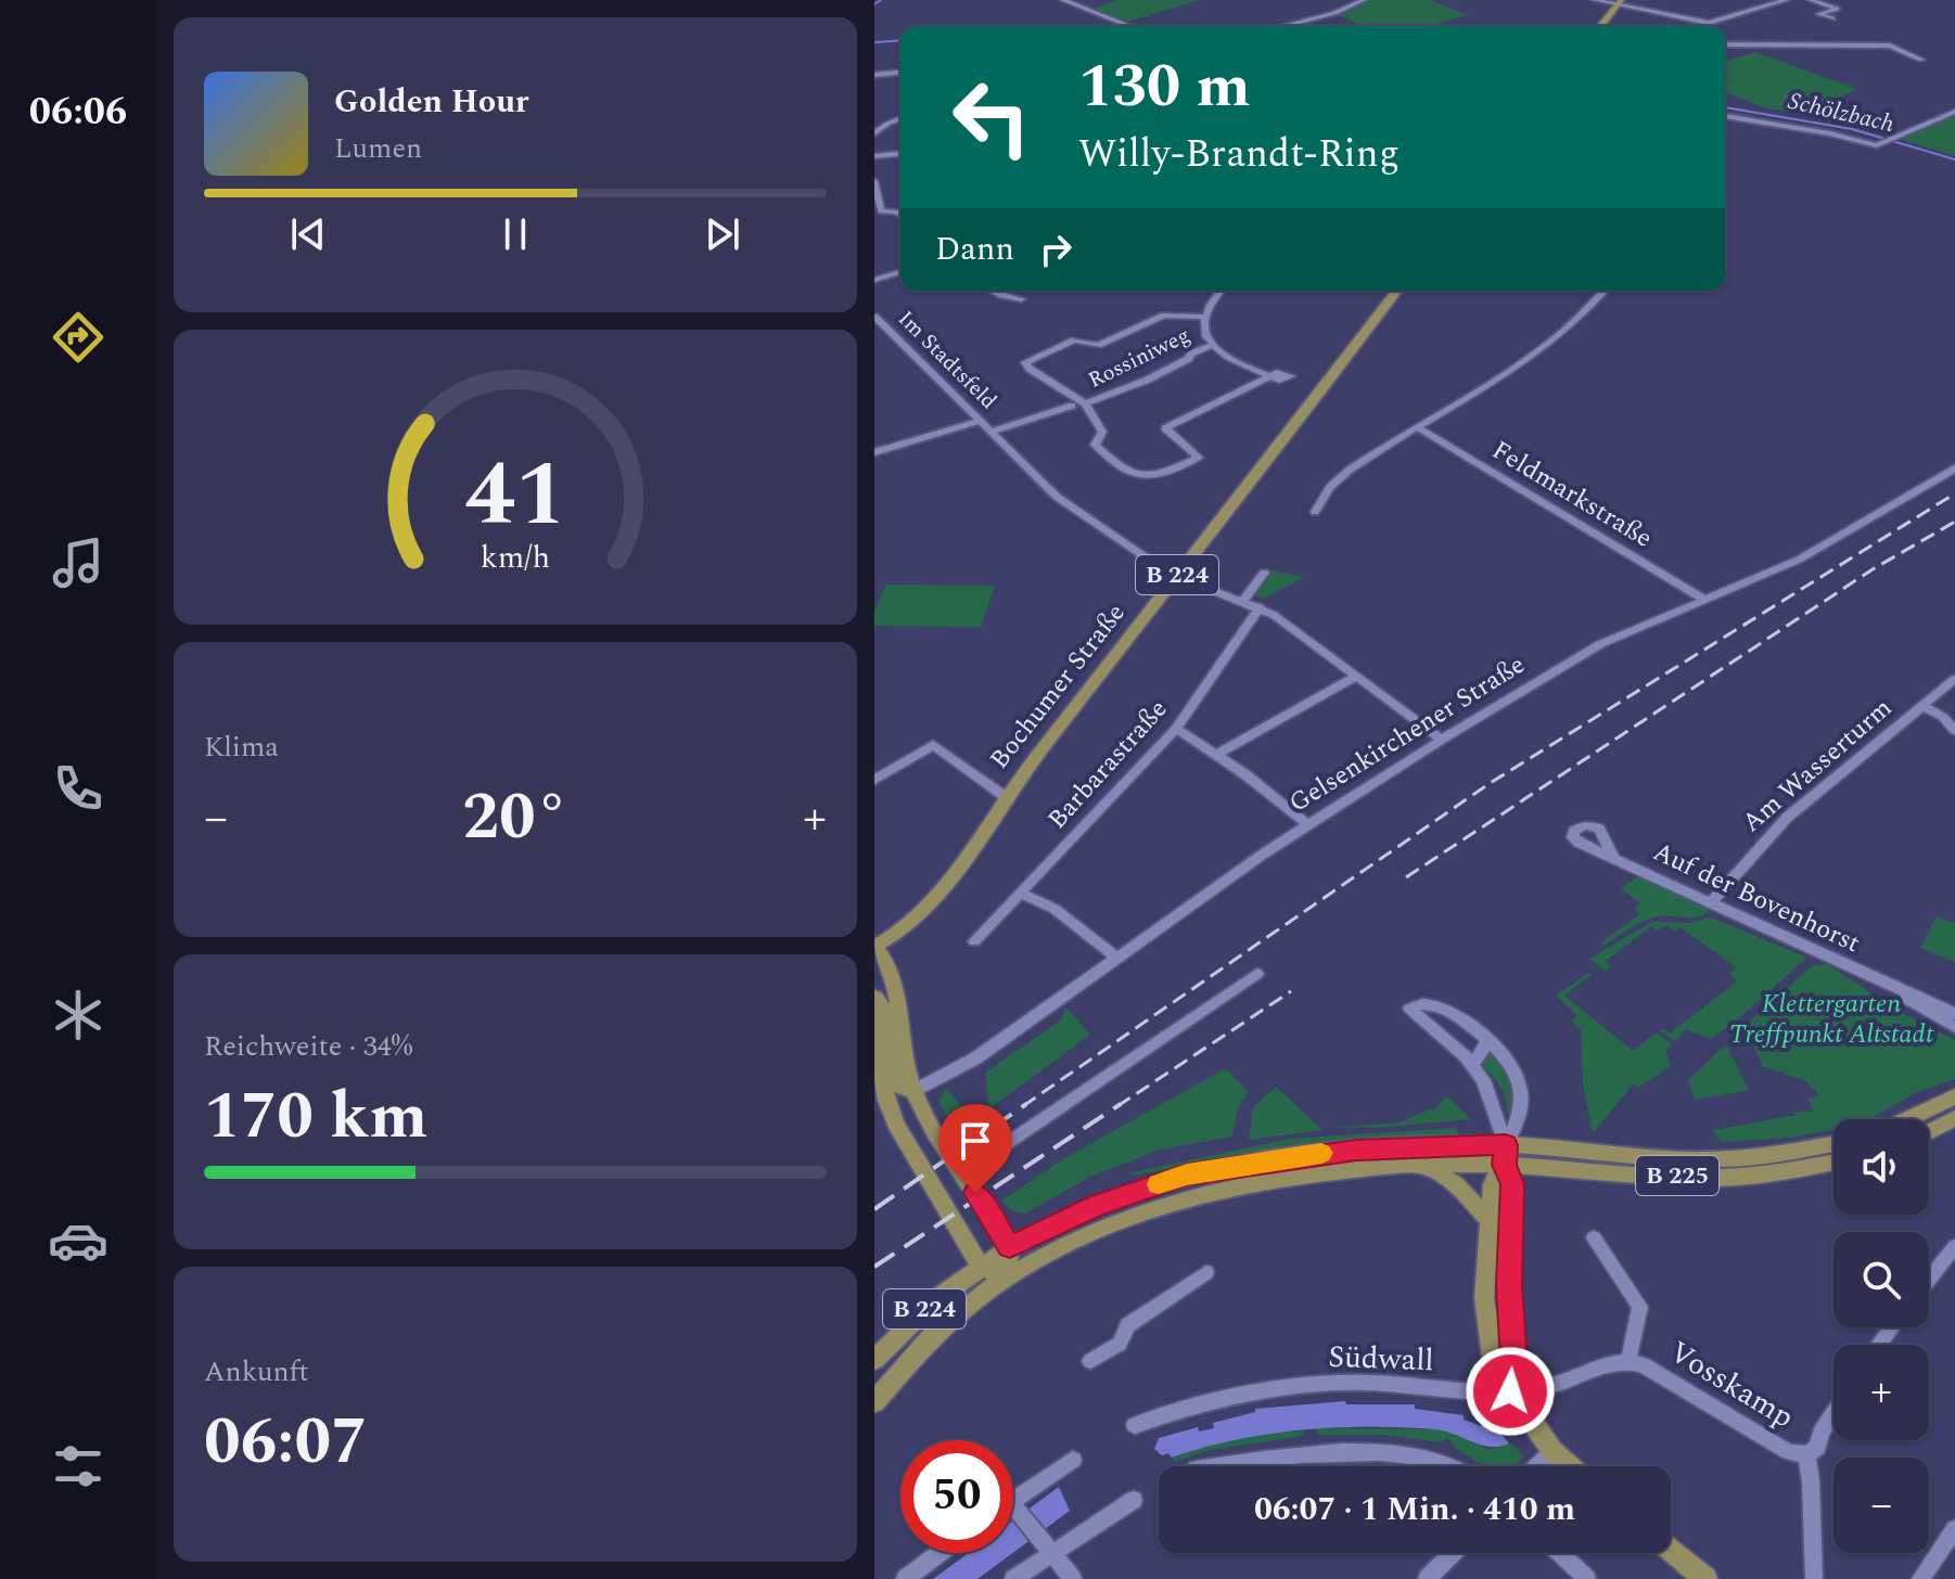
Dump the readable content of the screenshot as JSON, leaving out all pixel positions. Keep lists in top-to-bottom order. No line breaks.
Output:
{"streets":{"main road":["B 224","Bochumer Straße","B 225"],"street":["Rossiniweg","Im Stadtsfeld","Feldmarkstraße","Gelsenkirchener Straße","Barbarastraße","Am Wasserturm","Auf der Bovenhorst","Südwall","Vosskamp"]},"crossings":[["Im Stadtsfeld","Bochumer Straße"],["Im Stadtsfeld","Gelsenkirchener Straße"],["Im Stadtsfeld","Barbarastraße"],["Feldmarkstraße","Gelsenkirchener Straße"],["B 224","Bochumer Straße"],["B 224","Gelsenkirchener Straße"],["B 224","B 225"],["Am Wasserturm","Auf der Bovenhorst"],["Südwall","Vosskamp"]],"water":["Schölzbach"],"parks":["Klettergarten Treffpunkt Altstadt"],"page":{"tabs":"06:06","turn":["130 m","Willy-Brandt-Ring"],"song":["Golden Hour","Lumen"],"then":"Dann","tile":["Klima",["Reichweite · 34%","170 km"],["Ankunft","06:07"]],"heat":["−","20°","+"],"map_buttons":["+","−"],"limit":"50","trip":"06:07 · 1 Min. · 410 m","gauge":["41","km/h"]}}
